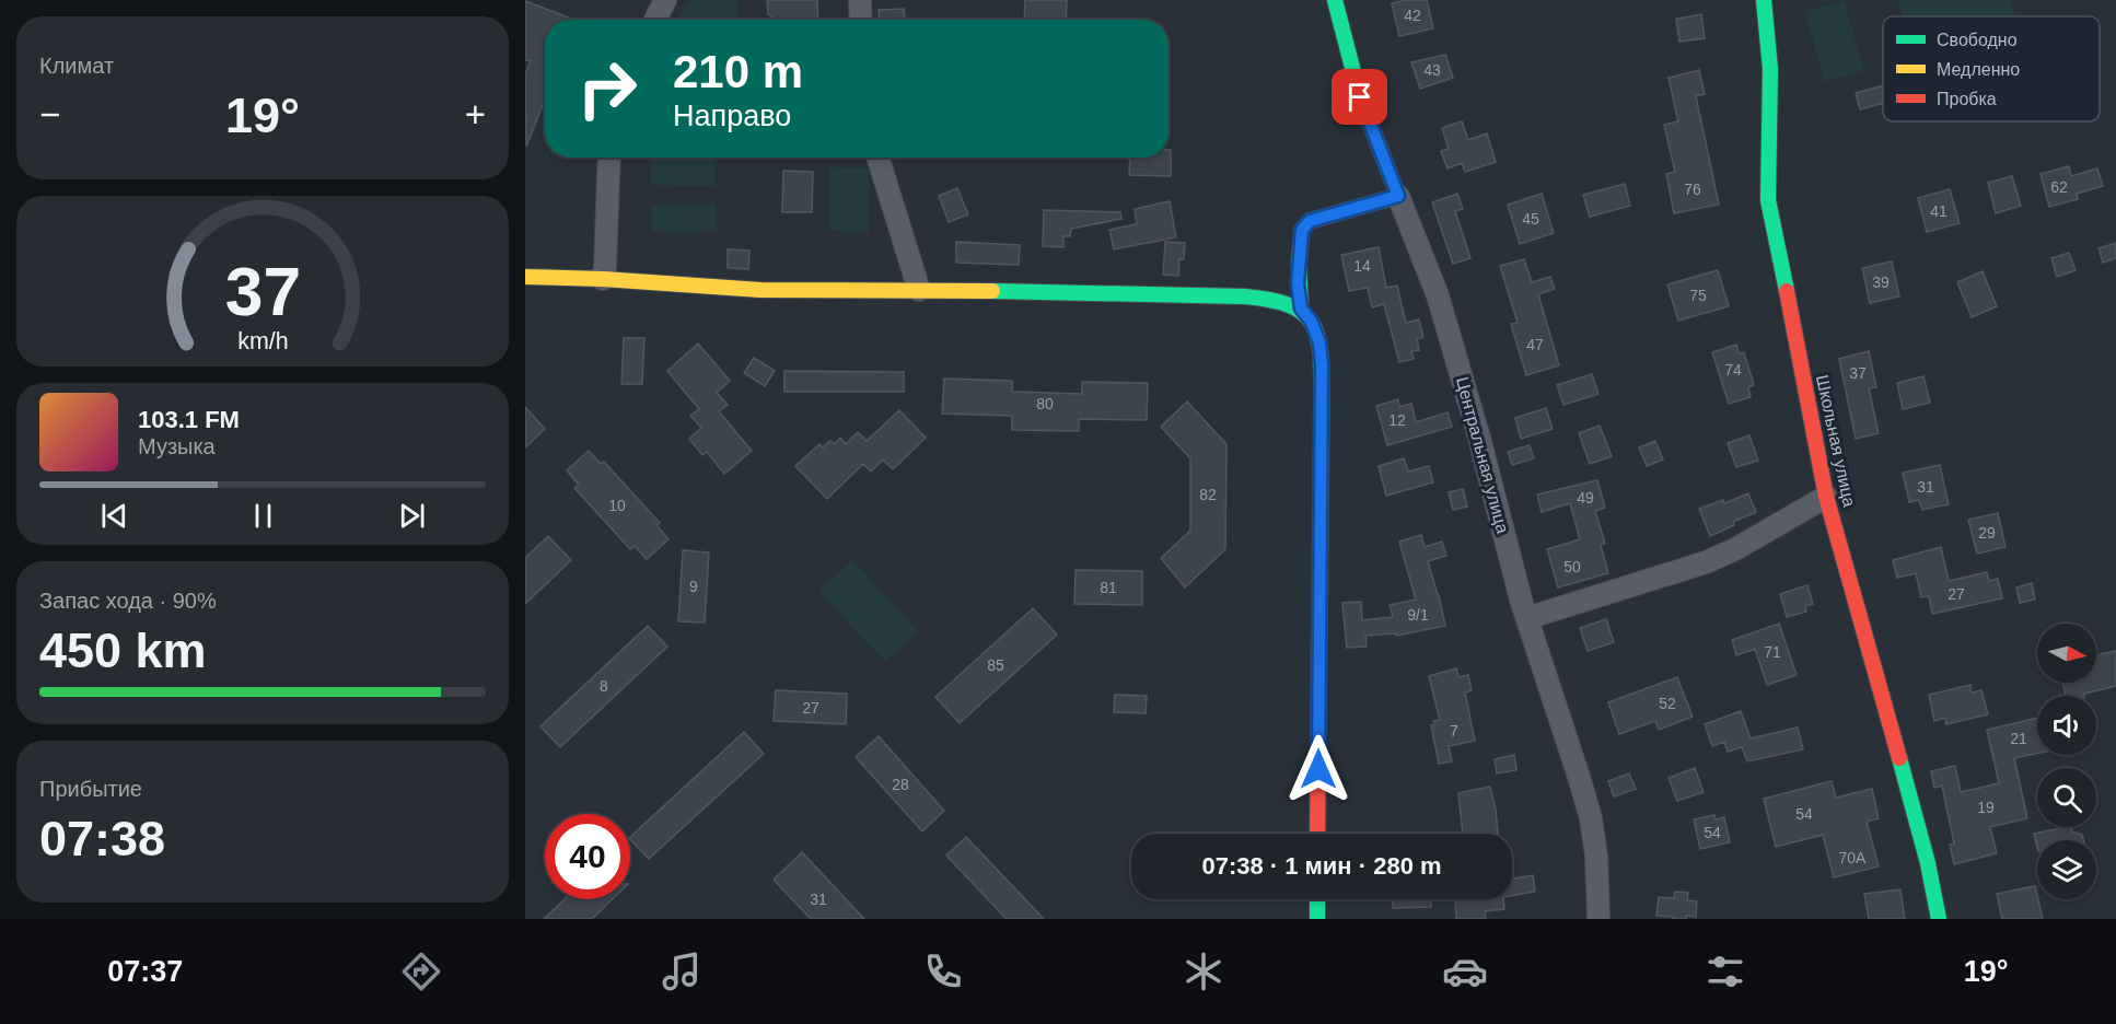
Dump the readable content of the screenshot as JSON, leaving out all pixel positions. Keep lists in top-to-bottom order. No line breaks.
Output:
{"streets":{"street":["Школьная улица","Центральная улица"]},"house_numbers":["42","43","62","76","41","45","14","39","75","47","74","37","80","12","31","82","49","10","29","50","9","81","27","9/1","71","85","8","52","27","7","21","28","19","54","54","70А","31"],"legend":["Свободно","Медленно","Пробка"],"north":"right","page":{"tile":["Климат",["Запас хода · 90%","450 km"],["Прибытие","07:38"]],"turn":["210 m","Направо"],"heat":["−","19°","+"],"song":["103.1 FM","Музыка"],"limit":"40","trip":"07:38 · 1 мин · 280 m","tabs":["07:37","19°"],"gauge":["37","km/h"]}}
